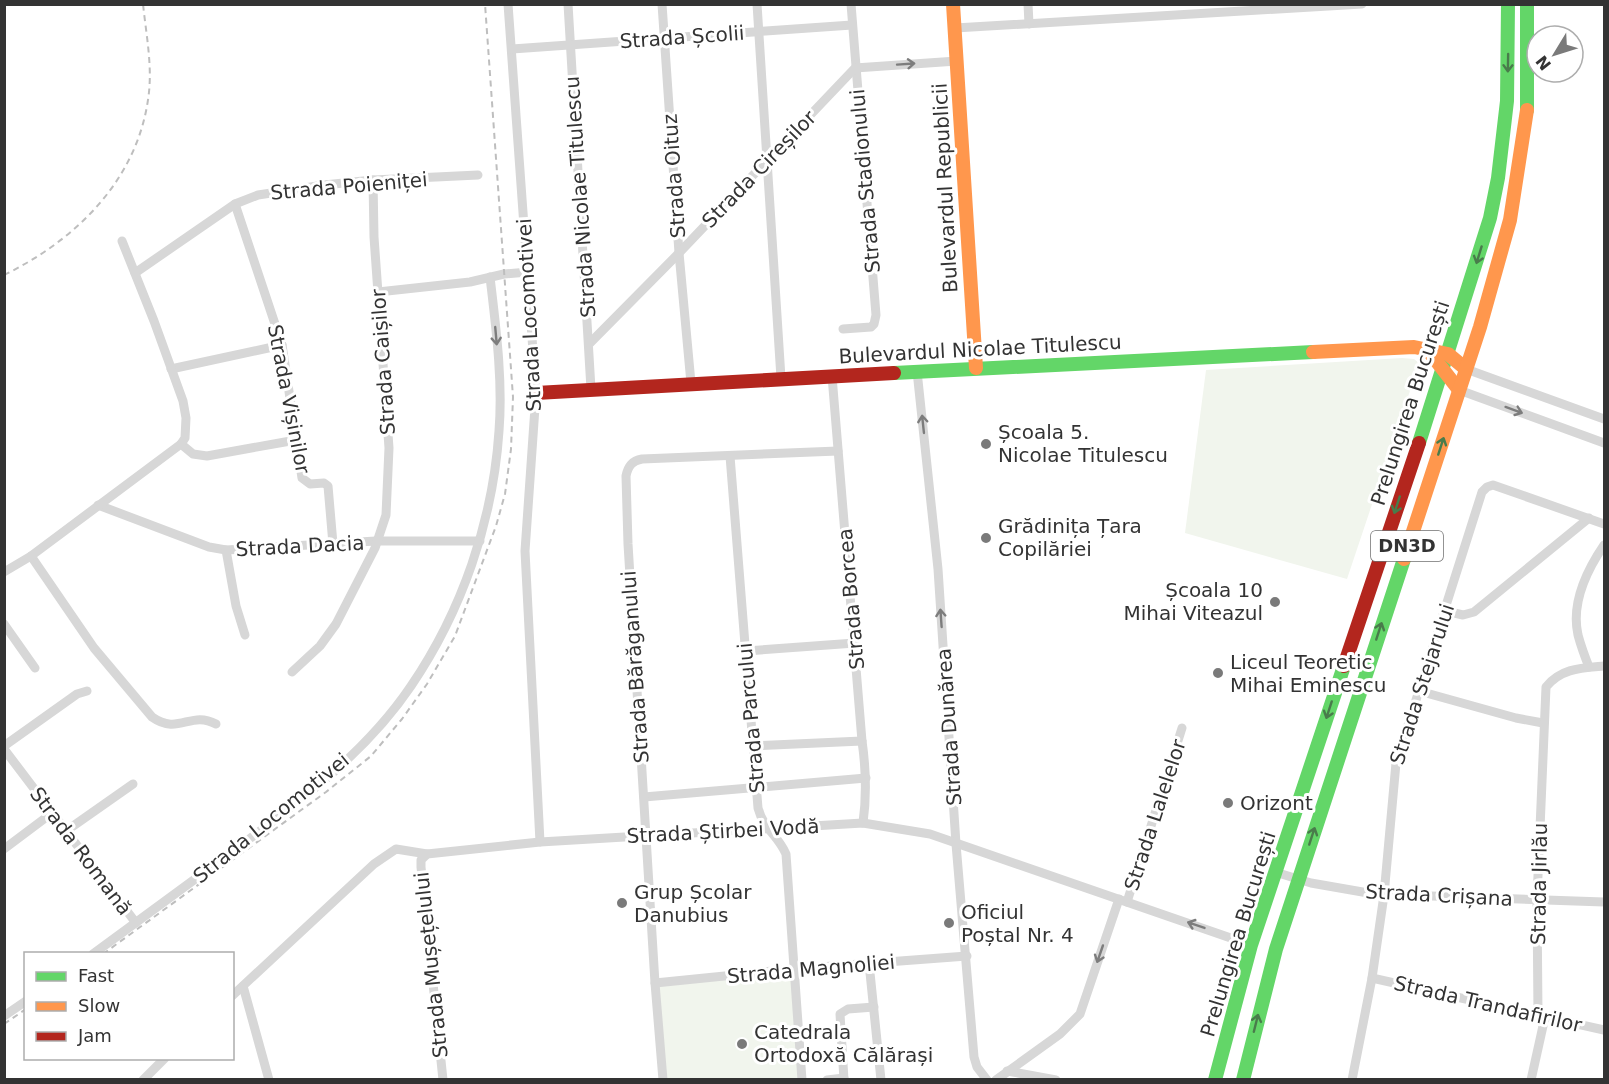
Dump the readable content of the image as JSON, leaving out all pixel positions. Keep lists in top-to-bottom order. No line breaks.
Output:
{"streets":{"main road":["Bulevardul Republicii","Bulevardul Nicolae Titulescu","Prelungirea București","DN3D"],"street":["Strada Școlii","Strada Cireșilor","Strada Oituz","Strada Stadionului","Strada Poieniței","Strada Nicolae Titulescu","Strada Locomotivei","Strada Caișilor","Strada Vișinilor","Strada Dacia","Strada Borcea","Strada Bărăganului","Strada Stejarului","Strada Parcului","Strada Dunărea","Strada Lalelelor","Strada Știrbei Vodă","Strada Romană","Strada Jirlău","Strada Crișana","Strada Mușețelului","Strada Magnoliei","Strada Trandafirilor"]},"crossings":[["Strada Școlii","Strada Oituz"],["Strada Școlii","Strada Stadionului"],["Strada Școlii","Strada Nicolae Titulescu"],["Strada Școlii","Strada Locomotivei"],["Strada Cireșilor","Strada Oituz"],["Strada Cireșilor","Strada Stadionului"],["Strada Cireșilor","Strada Nicolae Titulescu"],["Strada Oituz","Bulevardul Nicolae Titulescu"],["Strada Poieniței","Strada Caișilor"],["Strada Poieniței","Strada Vișinilor"],["Bulevardul Republicii","Bulevardul Nicolae Titulescu"],["Strada Nicolae Titulescu","Bulevardul Nicolae Titulescu"],["Strada Locomotivei","Bulevardul Nicolae Titulescu"],["Strada Locomotivei","Strada Dacia"],["Strada Locomotivei","Strada Știrbei Vodă"],["Strada Locomotivei","Strada Romană"],["Bulevardul Nicolae Titulescu","Prelungirea București"],["Bulevardul Nicolae Titulescu","Strada Borcea"],["Bulevardul Nicolae Titulescu","Strada Dunărea"],["Strada Caișilor","Strada Dacia"],["Strada Vișinilor","Strada Dacia"],["Prelungirea București","Strada Știrbei Vodă"],["Prelungirea București","Strada Crișana"],["Strada Borcea","Strada Bărăganului"],["Strada Borcea","Strada Știrbei Vodă"],["Strada Bărăganului","Strada Parcului"],["Strada Bărăganului","Strada Știrbei Vodă"],["Strada Bărăganului","Strada Magnoliei"],["Strada Stejarului","Strada Crișana"],["Strada Stejarului","Strada Trandafirilor"],["Strada Parcului","Strada Știrbei Vodă"],["Strada Parcului","Strada Magnoliei"],["Strada Dunărea","Strada Știrbei Vodă"],["Strada Dunărea","Strada Magnoliei"],["Strada Lalelelor","Strada Știrbei Vodă"],["Strada Știrbei Vodă","Strada Mușețelului"],["Strada Jirlău","Strada Crișana"],["Strada Jirlău","Strada Trandafirilor"]],"one_way":["Strada Dunărea","Strada Lalelelor"],"places":["Școala 5. Nicolae Titulescu","Grădinița Țara Copilăriei","Școala 10 Mihai Viteazul","Liceul Teoretic Mihai Eminescu","Orizont","Grup Școlar Danubius","Oficiul Poștal Nr. 4","Catedrala Ortodoxă Călărași"],"legend":["Fast","Slow","Jam"],"north":"bottom left"}
